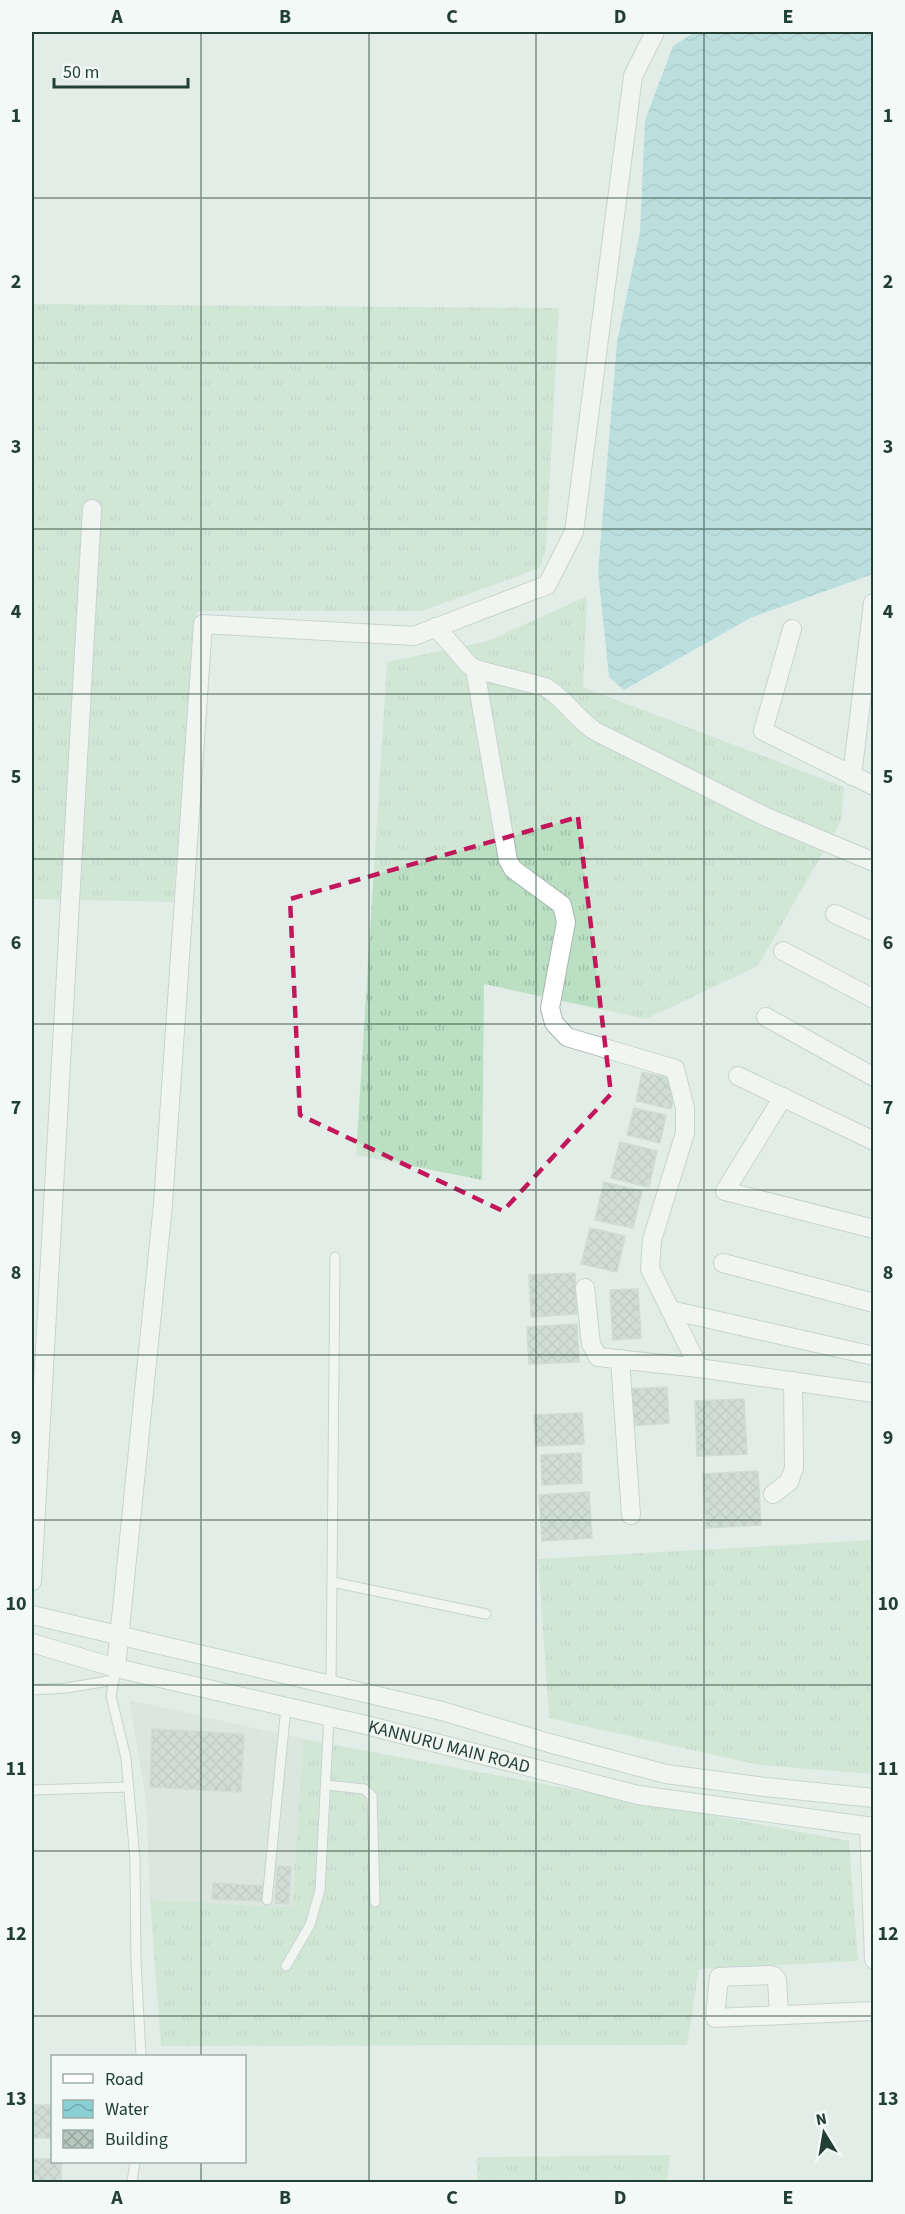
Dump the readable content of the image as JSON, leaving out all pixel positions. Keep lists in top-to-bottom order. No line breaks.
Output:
{"streets":{"street":["KANNURU MAIN ROAD"]},"legend":["Road","Water","Building"],"scale_bar":"50 m","north":"top","grid":{"columns":["A","B","C","D","E"],"rows":["1","2","3","4","5","6","7","8","9","10","11","12","13"]}}
